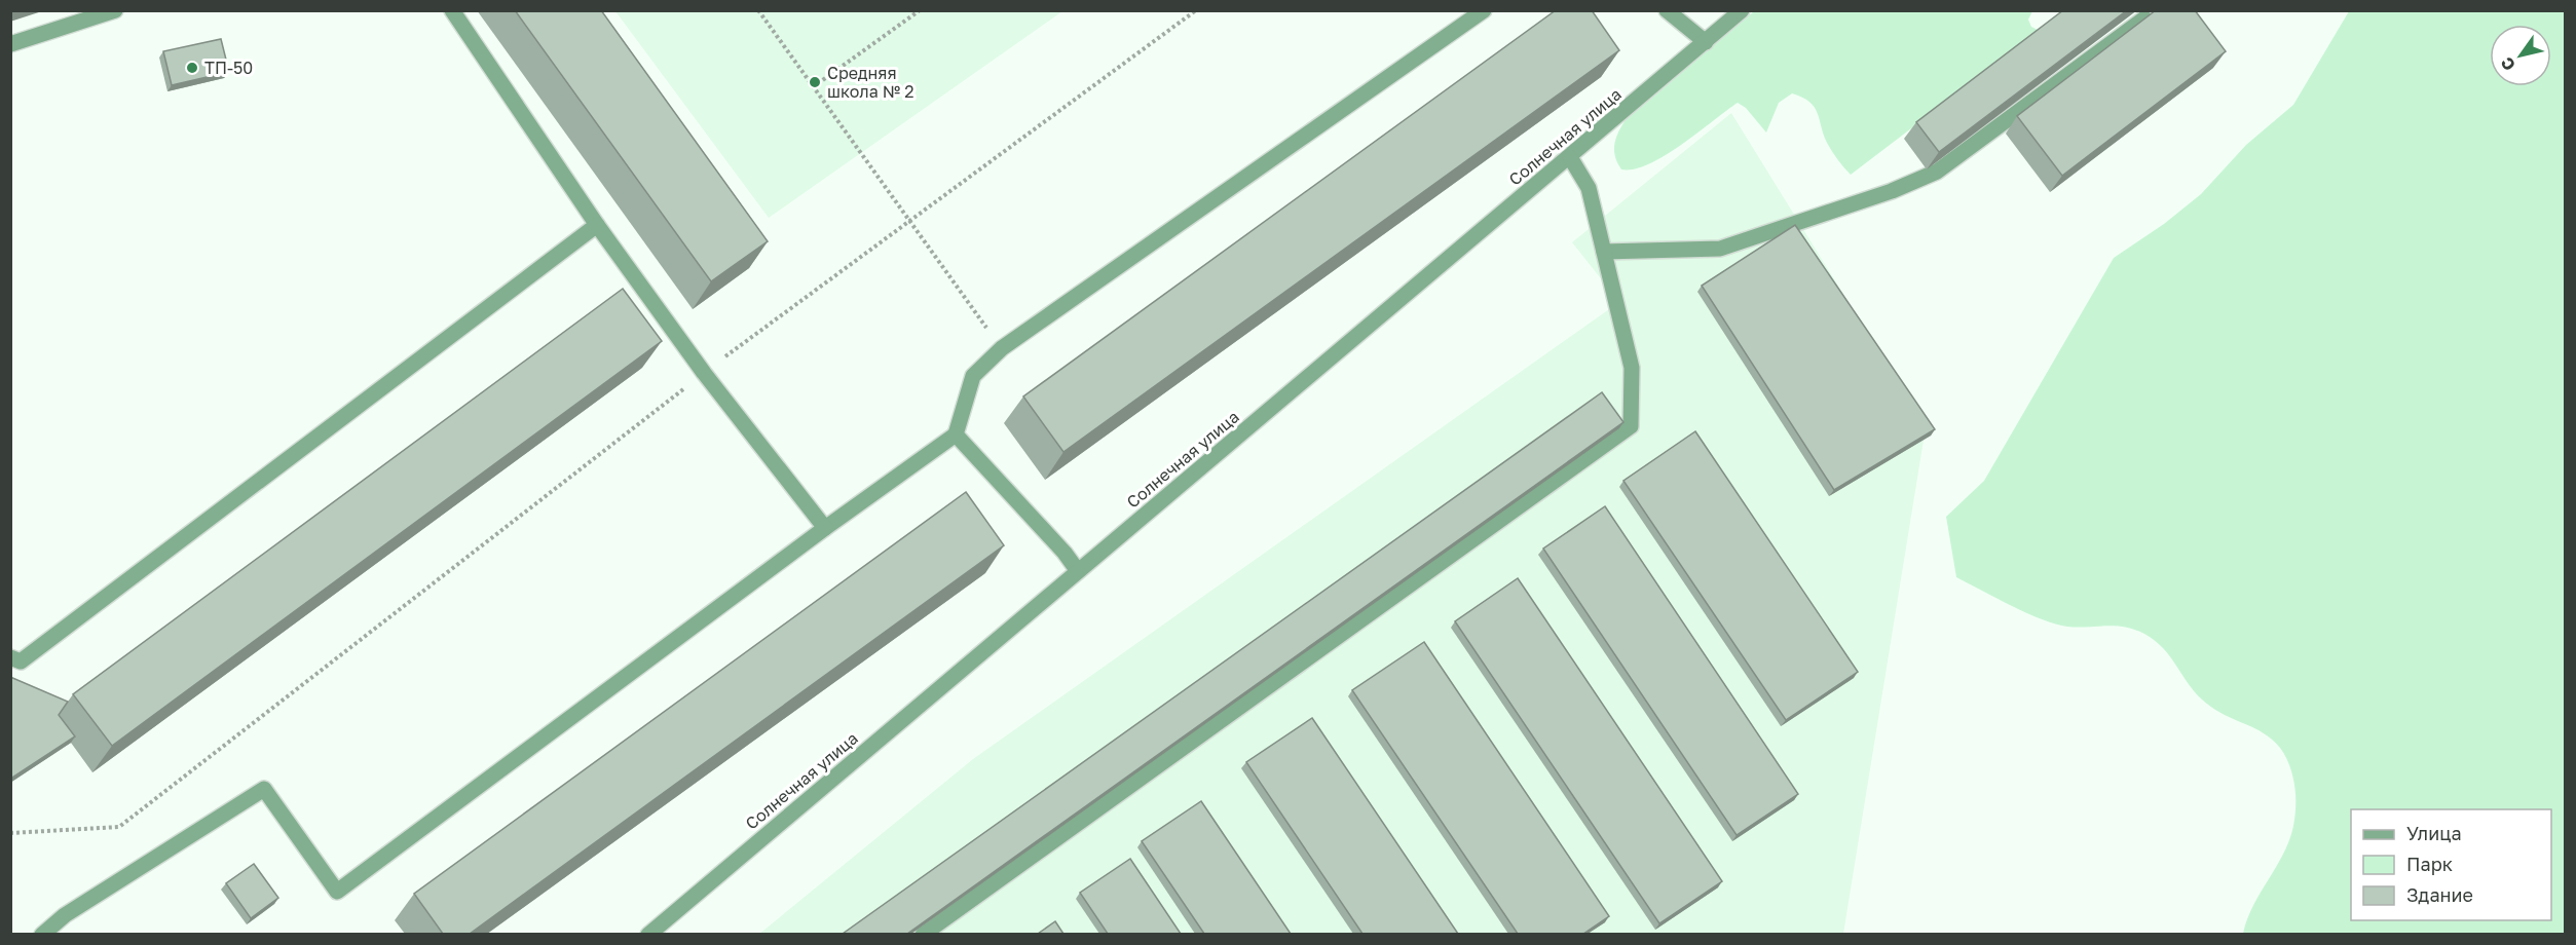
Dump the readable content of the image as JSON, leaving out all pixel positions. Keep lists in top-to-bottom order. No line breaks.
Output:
{"streets":{"street":["Солнечная улица"]},"places":["ТП-50","Средняя школа № 2"],"legend":["Улица","Парк","Здание"],"north":"bottom left"}
